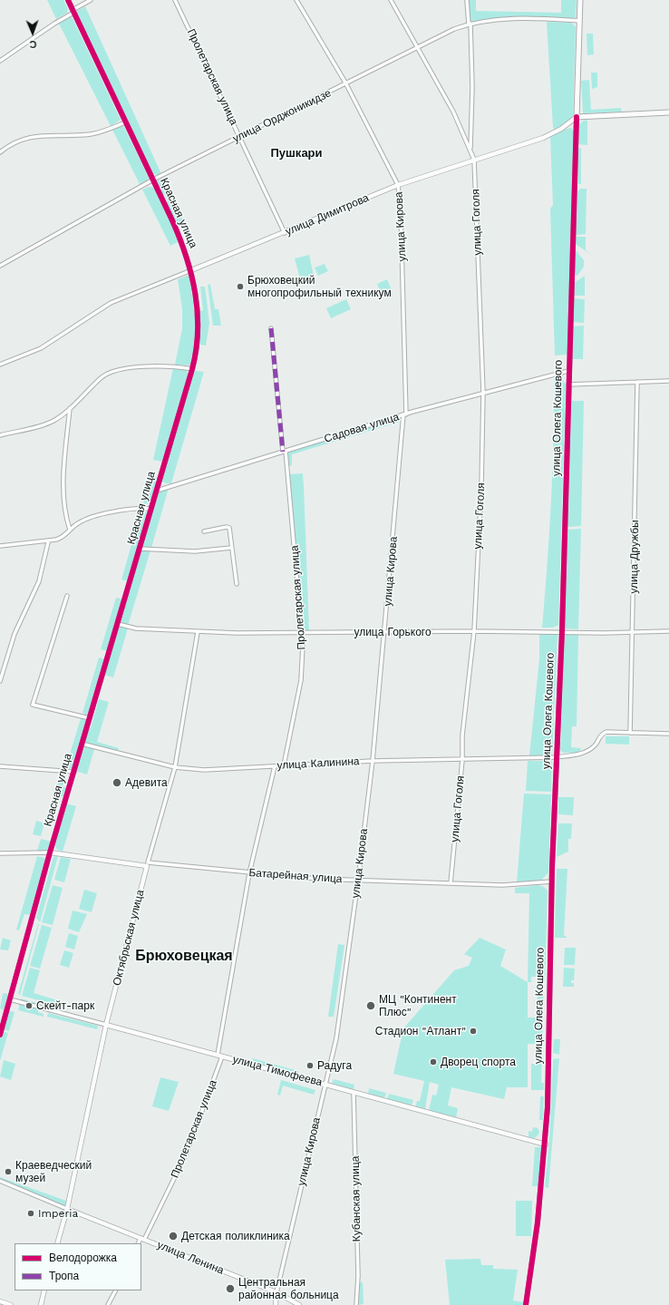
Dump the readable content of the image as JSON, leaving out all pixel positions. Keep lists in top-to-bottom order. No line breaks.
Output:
{"streets":{"main road":["улица Олега Кошевого"],"street":["Пролетарская улица","улица Орджоникидзе","Красная улица","улица Димитрова","улица Гоголя","улица Кирова","Садовая улица","улица Дружбы","улица Горького","улица Калинина","Батарейная улица","Октябрьская улица","улица Тимофеева","Кубанская улица","улица Ленина"]},"crossings":[["Пролетарская улица","улица Орджоникидзе"],["Пролетарская улица","улица Димитрова"],["Пролетарская улица","Садовая улица"],["Пролетарская улица","улица Горького"],["Пролетарская улица","улица Калинина"],["Пролетарская улица","улица Тимофеева"],["Пролетарская улица","улица Ленина"],["улица Орджоникидзе","Красная улица"],["улица Орджоникидзе","улица Гоголя"],["улица Орджоникидзе","улица Кирова"],["улица Орджоникидзе","улица Олега Кошевого"],["Красная улица","улица Димитрова"],["Красная улица","Садовая улица"],["Красная улица","улица Горького"],["Красная улица","улица Калинина"],["Красная улица","Батарейная улица"],["Красная улица","улица Тимофеева"],["улица Димитрова","улица Гоголя"],["улица Димитрова","улица Кирова"],["улица Димитрова","улица Олега Кошевого"],["улица Гоголя","Садовая улица"],["улица Гоголя","улица Горького"],["улица Гоголя","улица Калинина"],["улица Гоголя","Батарейная улица"],["улица Кирова","Садовая улица"],["улица Кирова","улица Горького"],["улица Кирова","улица Калинина"],["улица Кирова","Батарейная улица"],["улица Кирова","улица Тимофеева"],["улица Кирова","улица Ленина"],["улица Олега Кошевого","Садовая улица"],["улица Олега Кошевого","улица Горького"],["улица Олега Кошевого","улица Калинина"],["улица Олега Кошевого","Батарейная улица"],["улица Олега Кошевого","улица Тимофеева"],["улица Дружбы","улица Горького"],["улица Дружбы","улица Калинина"],["улица Горького","Октябрьская улица"],["улица Калинина","Октябрьская улица"],["Батарейная улица","Октябрьская улица"],["Октябрьская улица","улица Тимофеева"],["Октябрьская улица","улица Ленина"],["улица Тимофеева","Кубанская улица"]],"districts":["Пушкари","Брюховецкая"],"places":["Брюховецкий многопрофильный техникум","Адевита","Скейт-парк","МЦ \"Континент Плюс\"","Стадион \"Атлант\"","Дворец спорта","Радуга","Краеведческий музей","Imperia","Детская поликлиника","Центральная районная больница"],"legend":["Велодорожка","Тропа"],"north":"bottom"}
